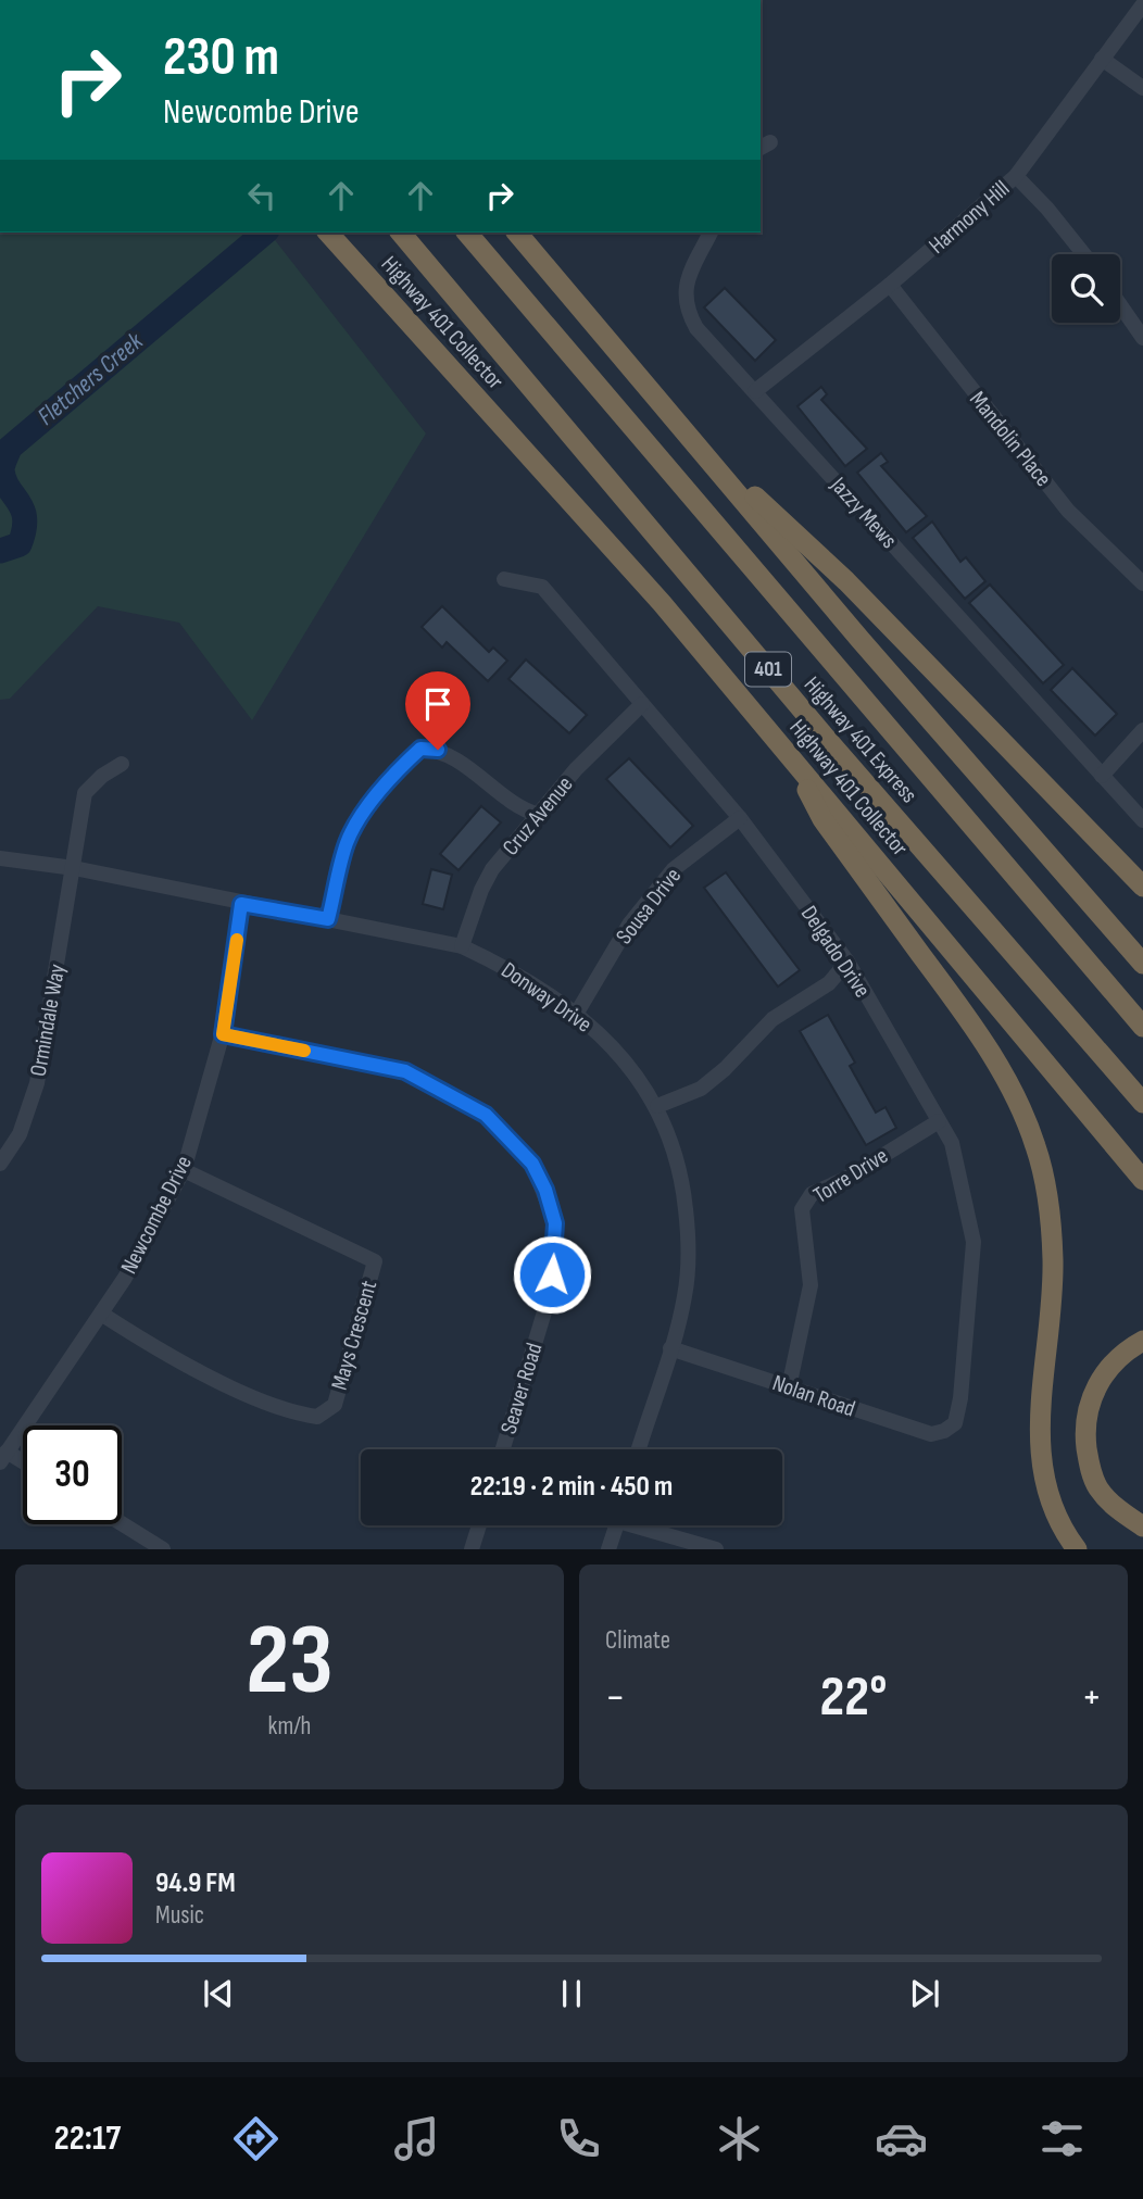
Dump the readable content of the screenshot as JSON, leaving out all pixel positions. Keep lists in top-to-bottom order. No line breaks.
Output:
{"streets":{"highway":["Highway 401 Collector","401","Highway 401 Express"],"street":["Harmony Hill","Mandolin Place","Jazzy Mews","Cruz Avenue","Sousa Drive","Delgado Drive","Donway Drive","Ormindale Way","Torre Drive","Newcombe Drive","Mays Crescent","Seaver Road","Nolan Road"]},"crossings":[["Harmony Hill","Mandolin Place"],["Harmony Hill","Jazzy Mews"],["Cruz Avenue","Delgado Drive"],["Cruz Avenue","Donway Drive"],["Sousa Drive","Delgado Drive"],["Sousa Drive","Donway Drive"],["Delgado Drive","Torre Drive"],["Delgado Drive","Nolan Road"],["Donway Drive","Ormindale Way"],["Donway Drive","Newcombe Drive"],["Donway Drive","Nolan Road"],["Torre Drive","Nolan Road"],["Newcombe Drive","Mays Crescent"],["Newcombe Drive","Seaver Road"]],"water":["Fletchers Creek"],"page":{"turn":["230 m","Newcombe Drive"],"limit":"30","trip":"22:19 · 2 min · 450 m","tile":[["23","km/h"],"Climate"],"heat":["−","22°","+"],"song":["94.9 FM","Music"],"tabs":"22:17"}}
